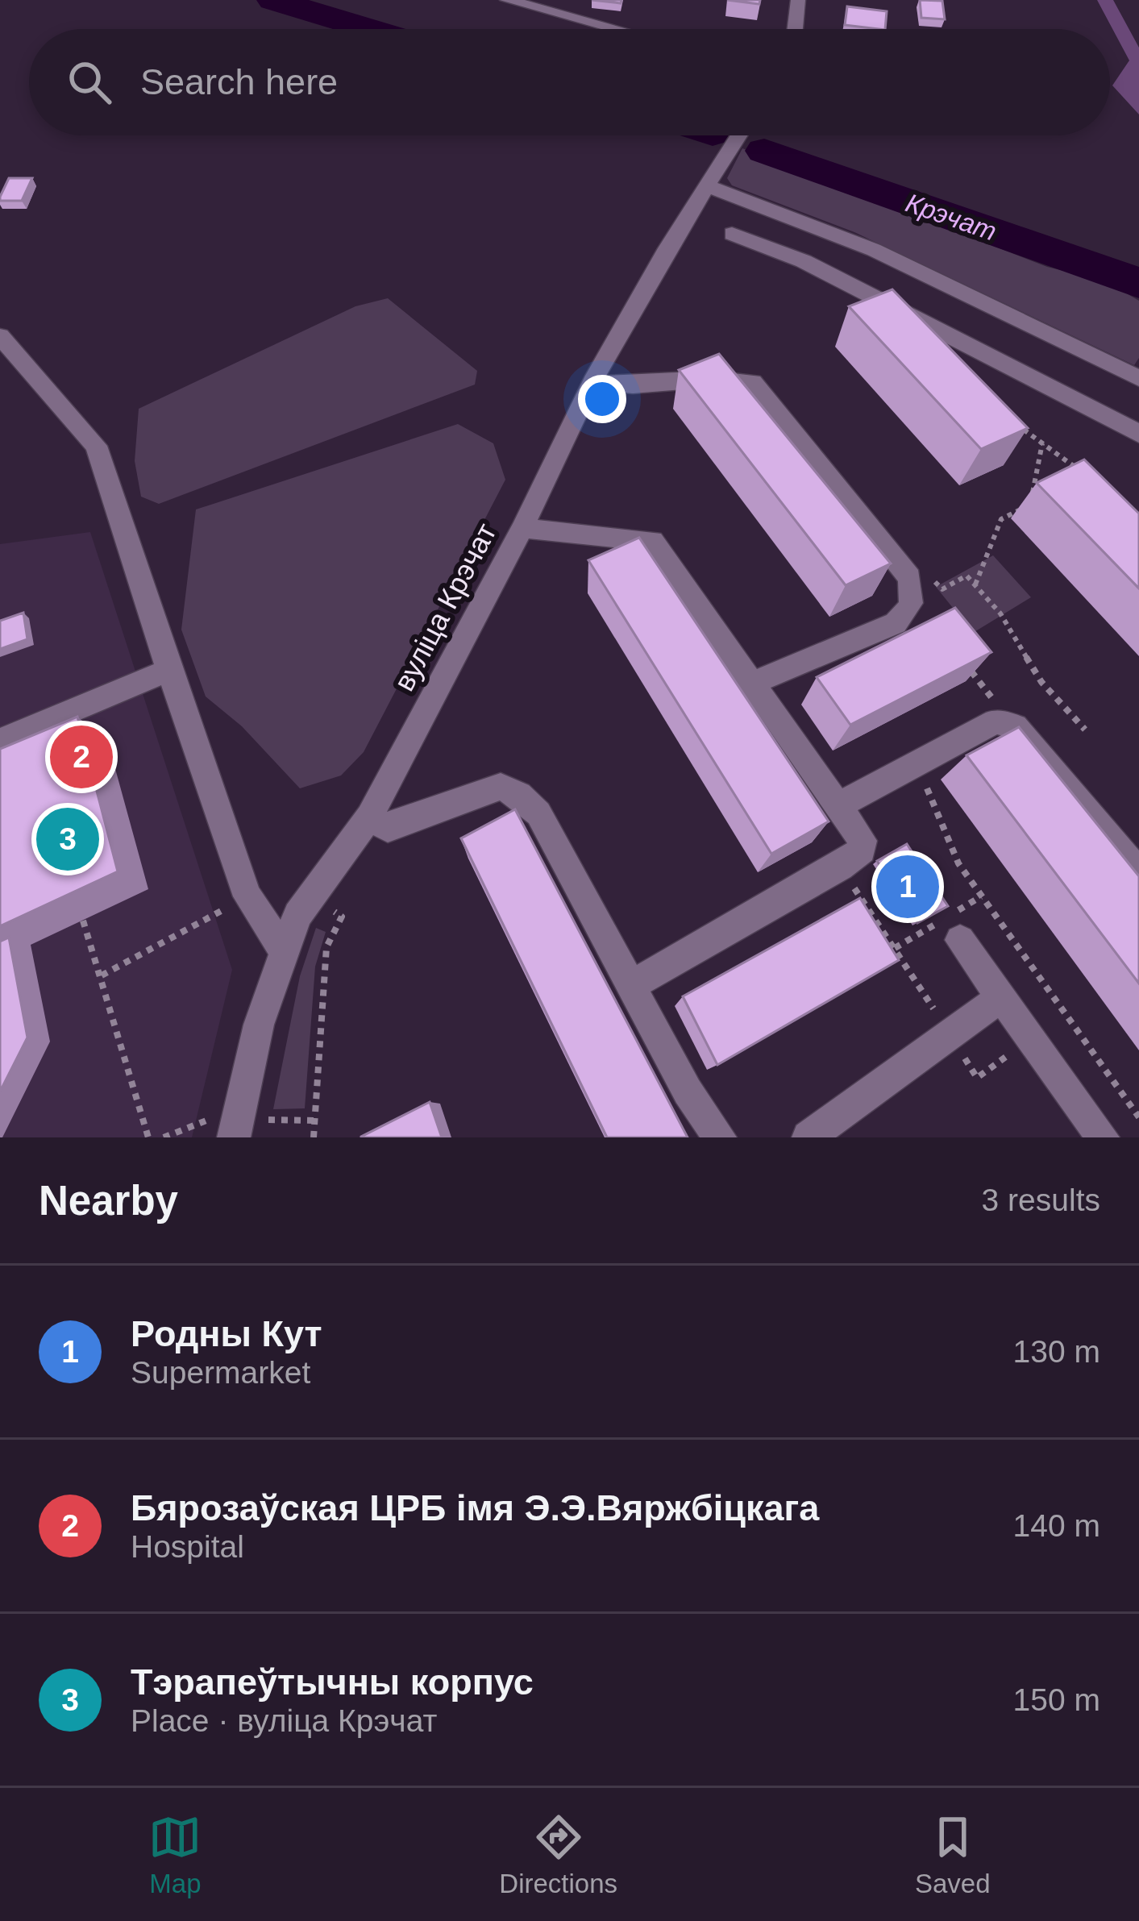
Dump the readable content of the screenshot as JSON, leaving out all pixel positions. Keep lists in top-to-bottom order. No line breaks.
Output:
{"streets":{"street":["вуліца Крэчат"]},"water":["Крэчат"],"page":{"search":"Search here","pins":["2","3","1"],"heading":["Nearby","3 results"],"list":[{"mark":"1","name":"Родны Кут","note":"Supermarket","value":"130 m"},{"mark":"2","name":"Бярозаўская ЦРБ імя Э.Э.Вяржбіцкага","note":"Hospital","value":"140 m"},{"mark":"3","name":"Тэрапеўтычны корпус","note":"Place · вуліца Крэчат","value":"150 m"}],"nav":["Map","Directions","Saved"]}}
